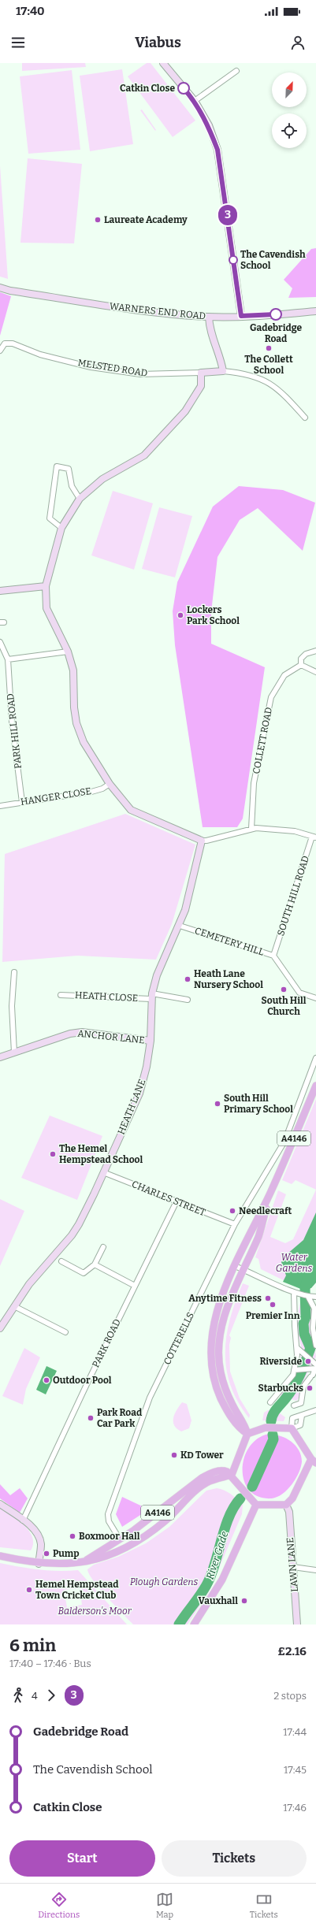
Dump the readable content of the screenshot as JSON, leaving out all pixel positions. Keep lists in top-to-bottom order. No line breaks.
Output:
{"streets":{"main road":["A4146"],"street":["WARNERS END ROAD","MELSTED ROAD","PARK HILL ROAD","COLLETT ROAD","HANGER CLOSE","SOUTH HILL ROAD","CEMETERY HILL","HEATH CLOSE","ANCHOR LANE","HEATH LANE","CHARLES STREET","COTTERELLS","PARK ROAD","LAWN LANE"]},"crossings":[["PARK HILL ROAD","HANGER CLOSE"],["SOUTH HILL ROAD","CEMETERY HILL"],["CEMETERY HILL","HEATH LANE"],["HEATH CLOSE","HEATH LANE"],["ANCHOR LANE","HEATH LANE"],["HEATH LANE","CHARLES STREET"],["A4146","COTTERELLS"],["A4146","LAWN LANE"],["CHARLES STREET","COTTERELLS"],["CHARLES STREET","PARK ROAD"]],"water":["River Gade"],"parks":["Water Gardens","Plough Gardens","Balderson's Moor"],"places":["Catkin Close","Laureate Academy","The Cavendish School","Gadebridge Road","The Collett School","Lockers Park School","Heath Lane Nursery School","South Hill Church","South Hill Primary School","The Hemel Hempstead School","Needlecraft","Anytime Fitness","Premier Inn","Riverside","Outdoor Pool","Starbucks","Park Road Car Park","KD Tower","Boxmoor Hall","Pump","Hemel Hempstead Town Cricket Club","Vauxhall"],"lines":["bus line 3"],"north":"top right","page":{"status":"17:40","header":"Viabus","on_map":"3","heading":["6 min","17:40 – 17:46 · Bus","£2.16"],"legs":["4","3","2 stops"],"list":[{"name":"Gadebridge Road","value":"17:44"},{"name":"The Cavendish School","value":"17:45"},{"name":"Catkin Close","value":"17:46"}],"buttons":["Start","Tickets"],"tabs":["Directions","Map","Tickets"]}}
